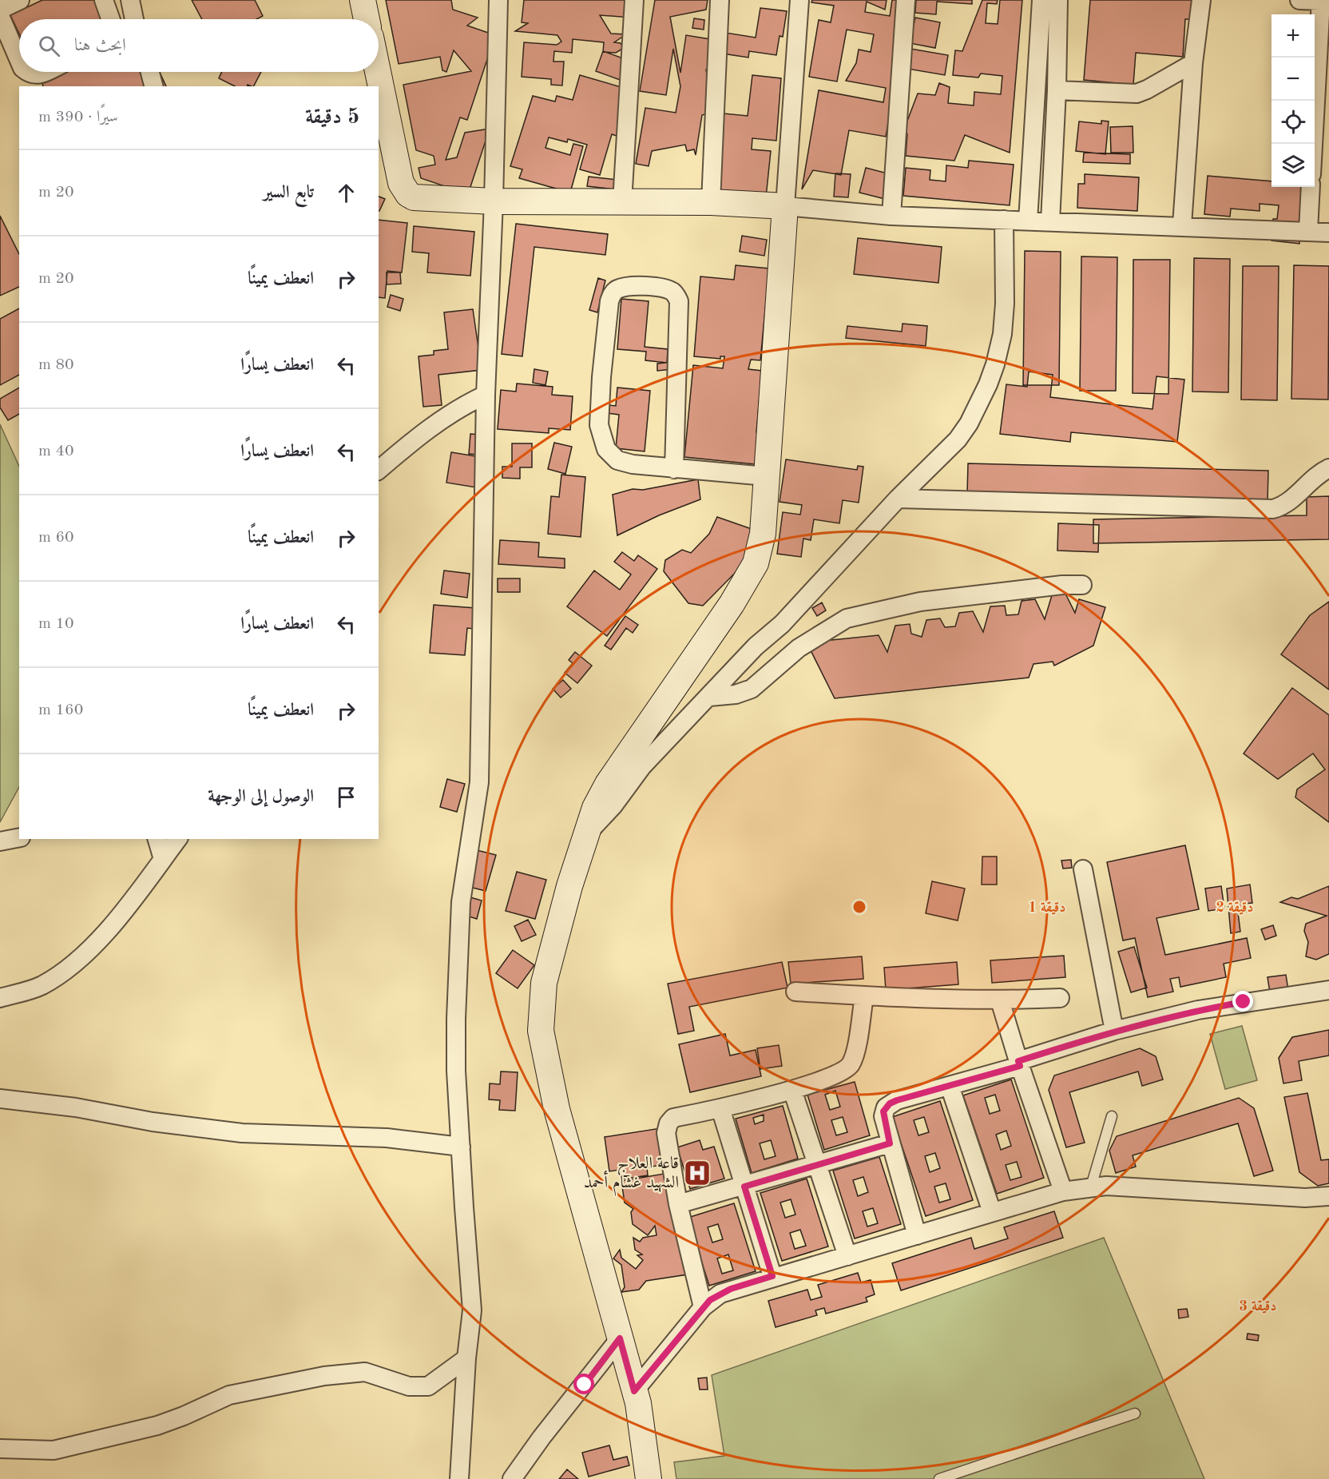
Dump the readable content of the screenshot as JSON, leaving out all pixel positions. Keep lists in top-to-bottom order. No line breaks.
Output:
{"places":{"hospital":["قاعة العلاج الشهيد غشام أحمد"]},"page":{"map_buttons":["+","−"],"search":"ابحث هنا","heading":["5 دقيقة","سيرًا · 390 m"],"list":[["تابع السير","20 m"],["انعطف يمينًا","20 m"],["انعطف يسارًا","80 m"],["انعطف يسارًا","40 m"],["انعطف يمينًا","60 m"],["انعطف يسارًا","10 m"],["انعطف يمينًا","160 m"],"الوصول إلى الوجهة"]},"rings":["1 دقيقة","2 دقيقة","3 دقيقة"]}
